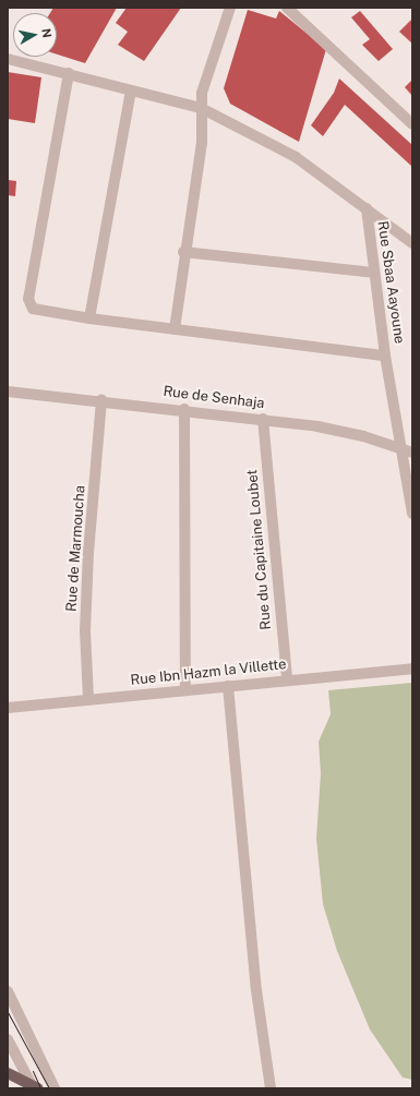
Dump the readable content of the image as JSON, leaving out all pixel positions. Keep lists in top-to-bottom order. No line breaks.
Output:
{"streets":{"street":["Rue Sbaa Aayoune","Rue de Senhaja","Rue de Marmoucha","Rue du Capitaine Loubet","Rue Ibn Hazm la Villette"]},"crossings":[["Rue Sbaa Aayoune","Rue de Senhaja"],["Rue de Senhaja","Rue de Marmoucha"],["Rue de Senhaja","Rue du Capitaine Loubet"],["Rue de Marmoucha","Rue Ibn Hazm la Villette"],["Rue du Capitaine Loubet","Rue Ibn Hazm la Villette"]],"north":"right"}
